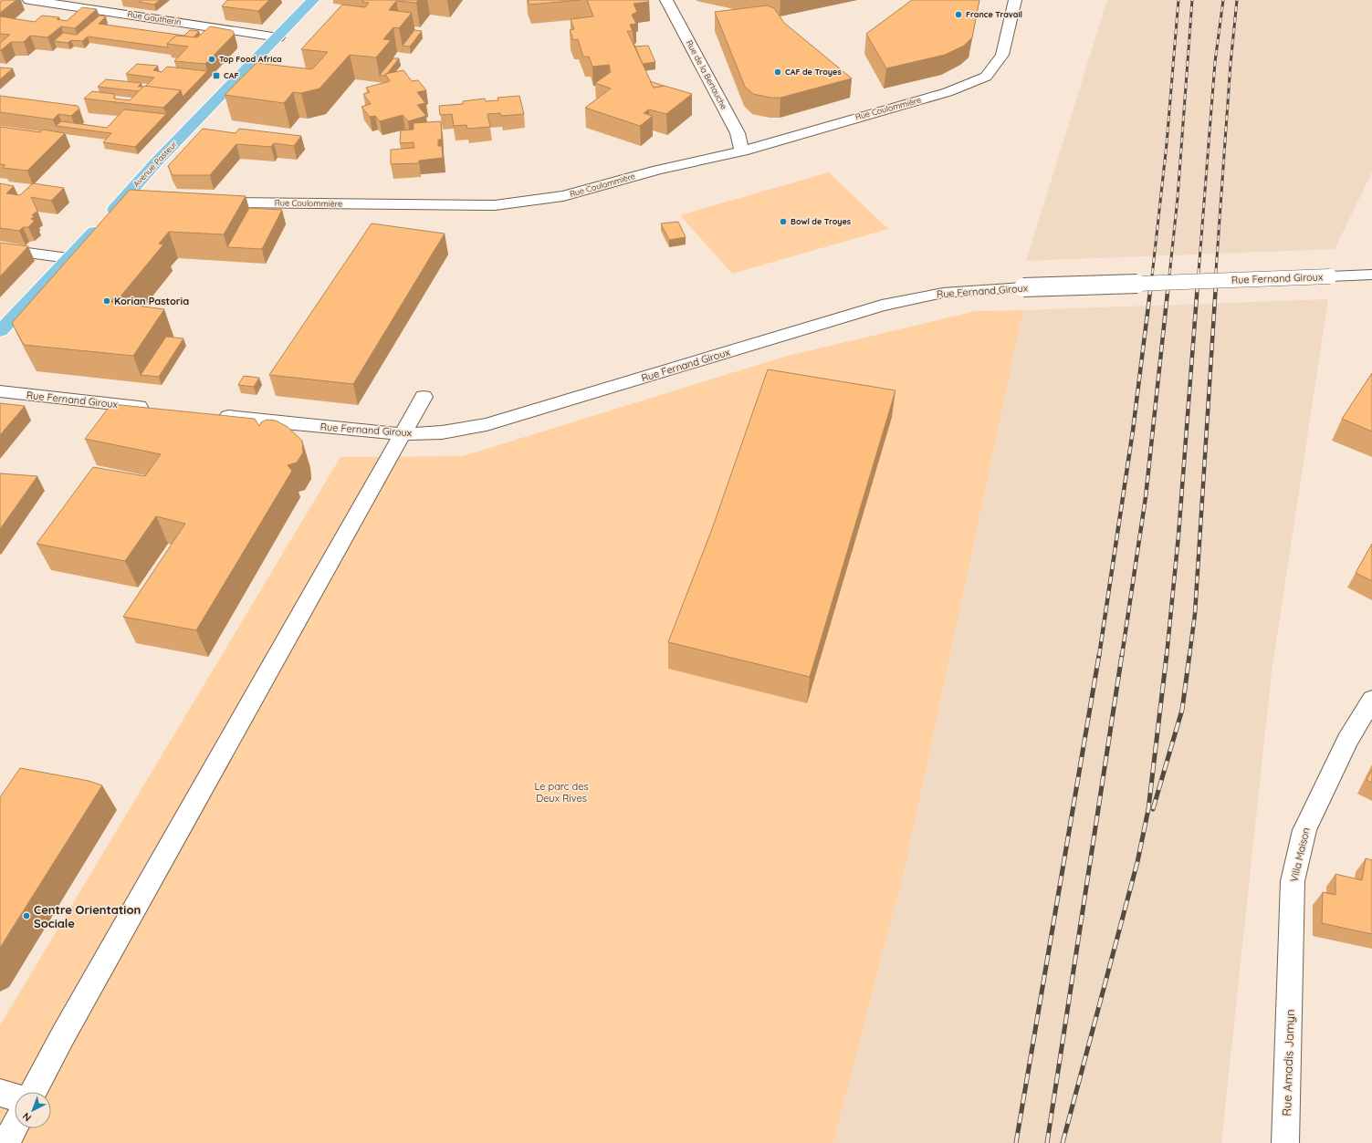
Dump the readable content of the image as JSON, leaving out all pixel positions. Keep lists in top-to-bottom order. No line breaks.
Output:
{"streets":{"main road":["Avenue Pasteur"],"street":["Rue Gautherin","Rue de la Bertauche","Rue Coulommière","Rue Fernand Giroux","Villa Maison","Rue Amadis Jamyn"]},"crossings":[["Rue Gautherin","Avenue Pasteur"],["Rue de la Bertauche","Rue Coulommière"],["Villa Maison","Rue Amadis Jamyn"]],"parks":["Le parc des Deux Rives"],"places":{"other":["France Travail","Top Food Africa","CAF de Troyes","Bowl de Troyes","Korian Pastoria","Centre Orientation Sociale"],"transit":["CAF"]},"north":"bottom left"}
